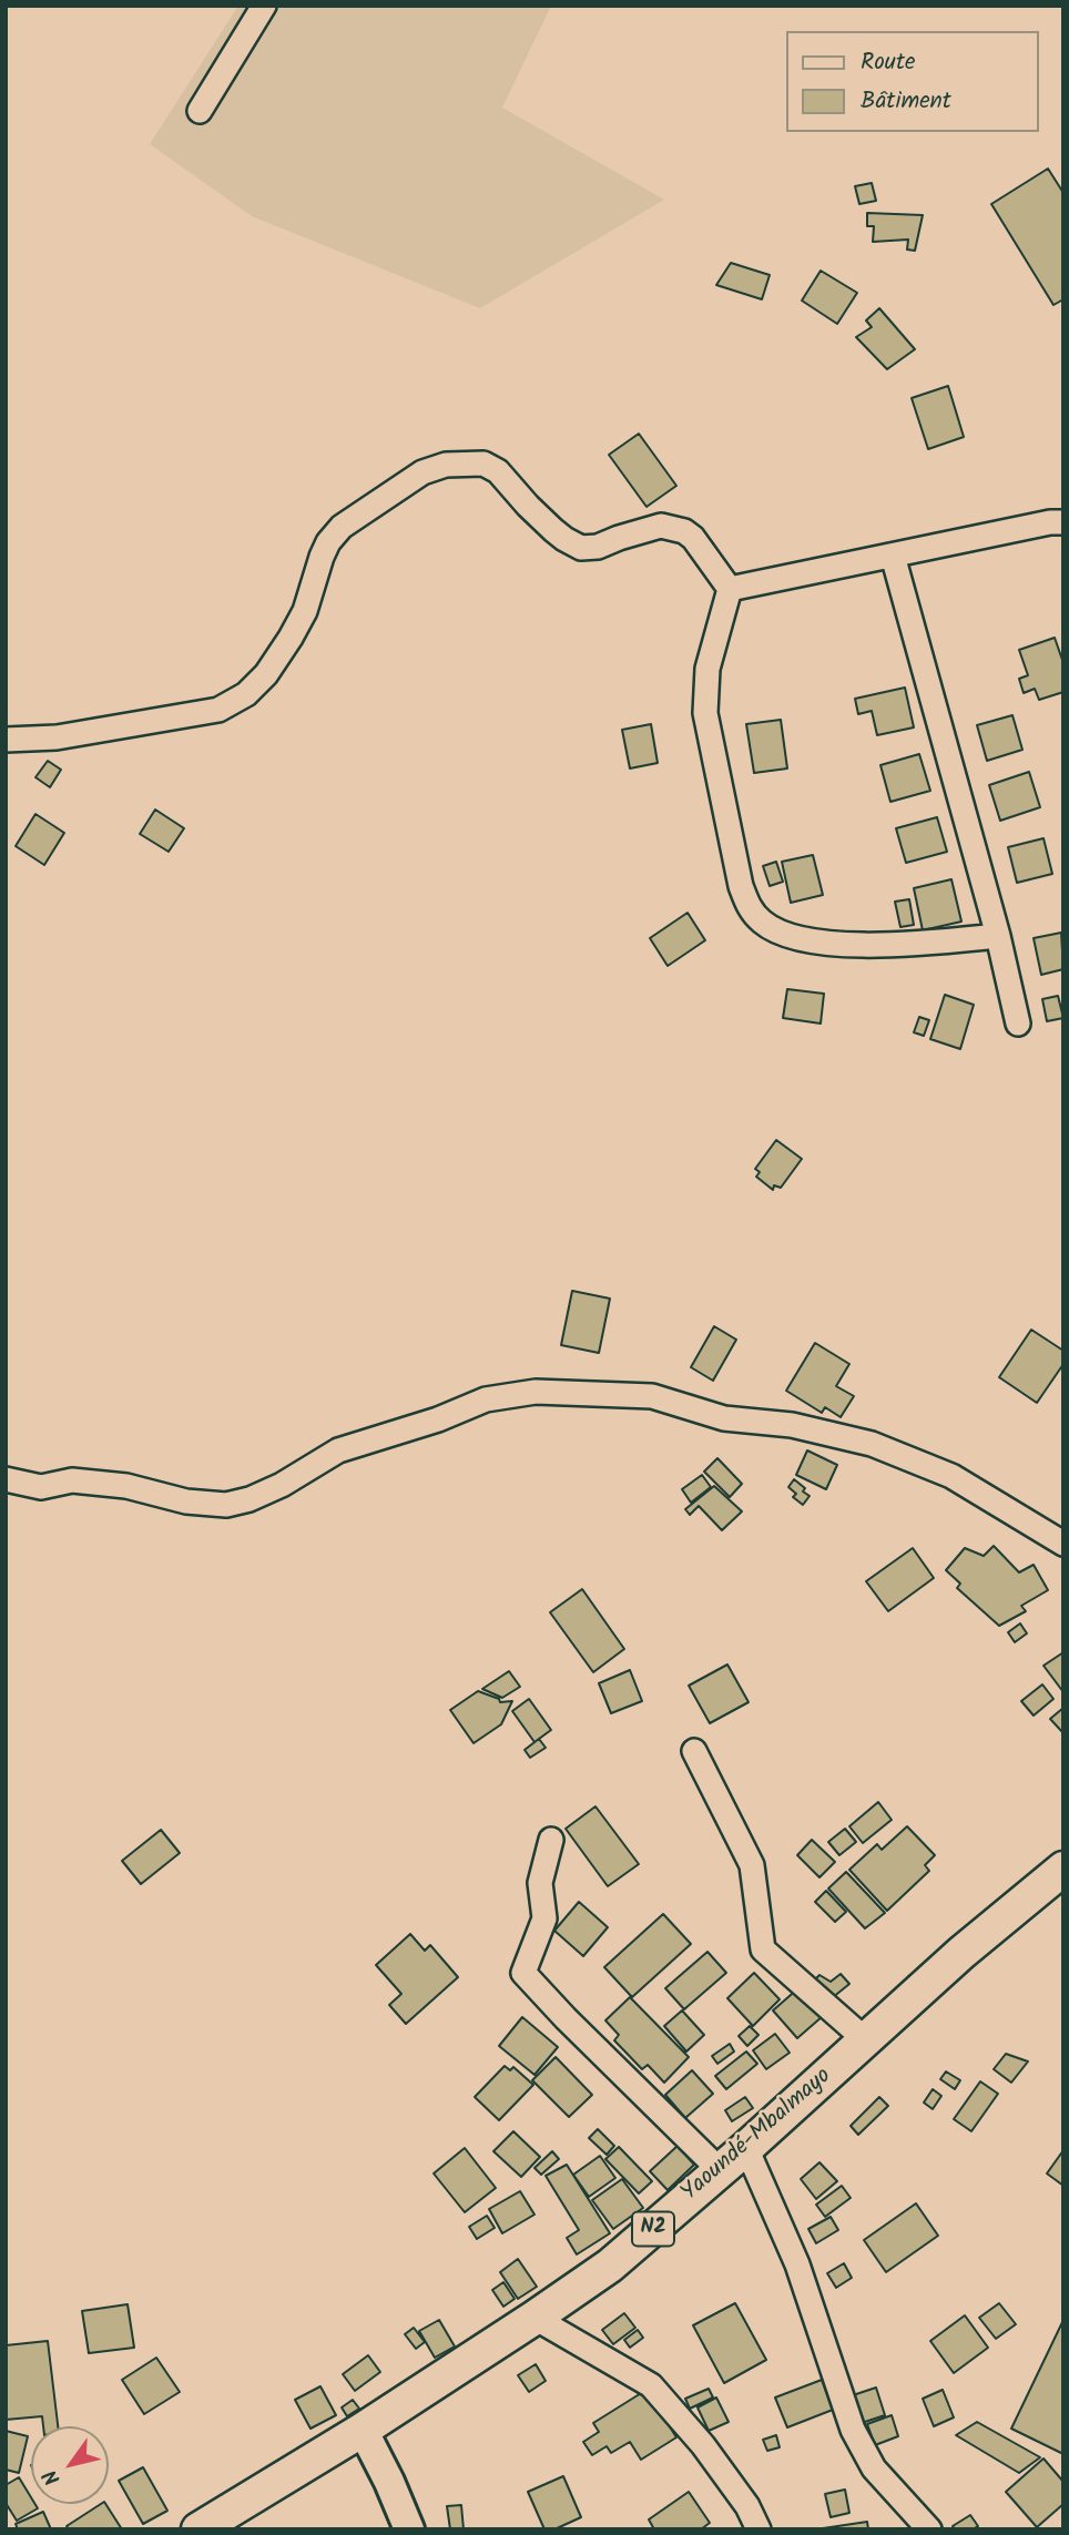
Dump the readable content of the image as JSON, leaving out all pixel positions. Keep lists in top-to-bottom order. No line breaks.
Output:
{"streets":{"highway":["Yaoundé-Mbalmayo","N2"]},"legend":["Route","Bâtiment"],"north":"bottom left"}
